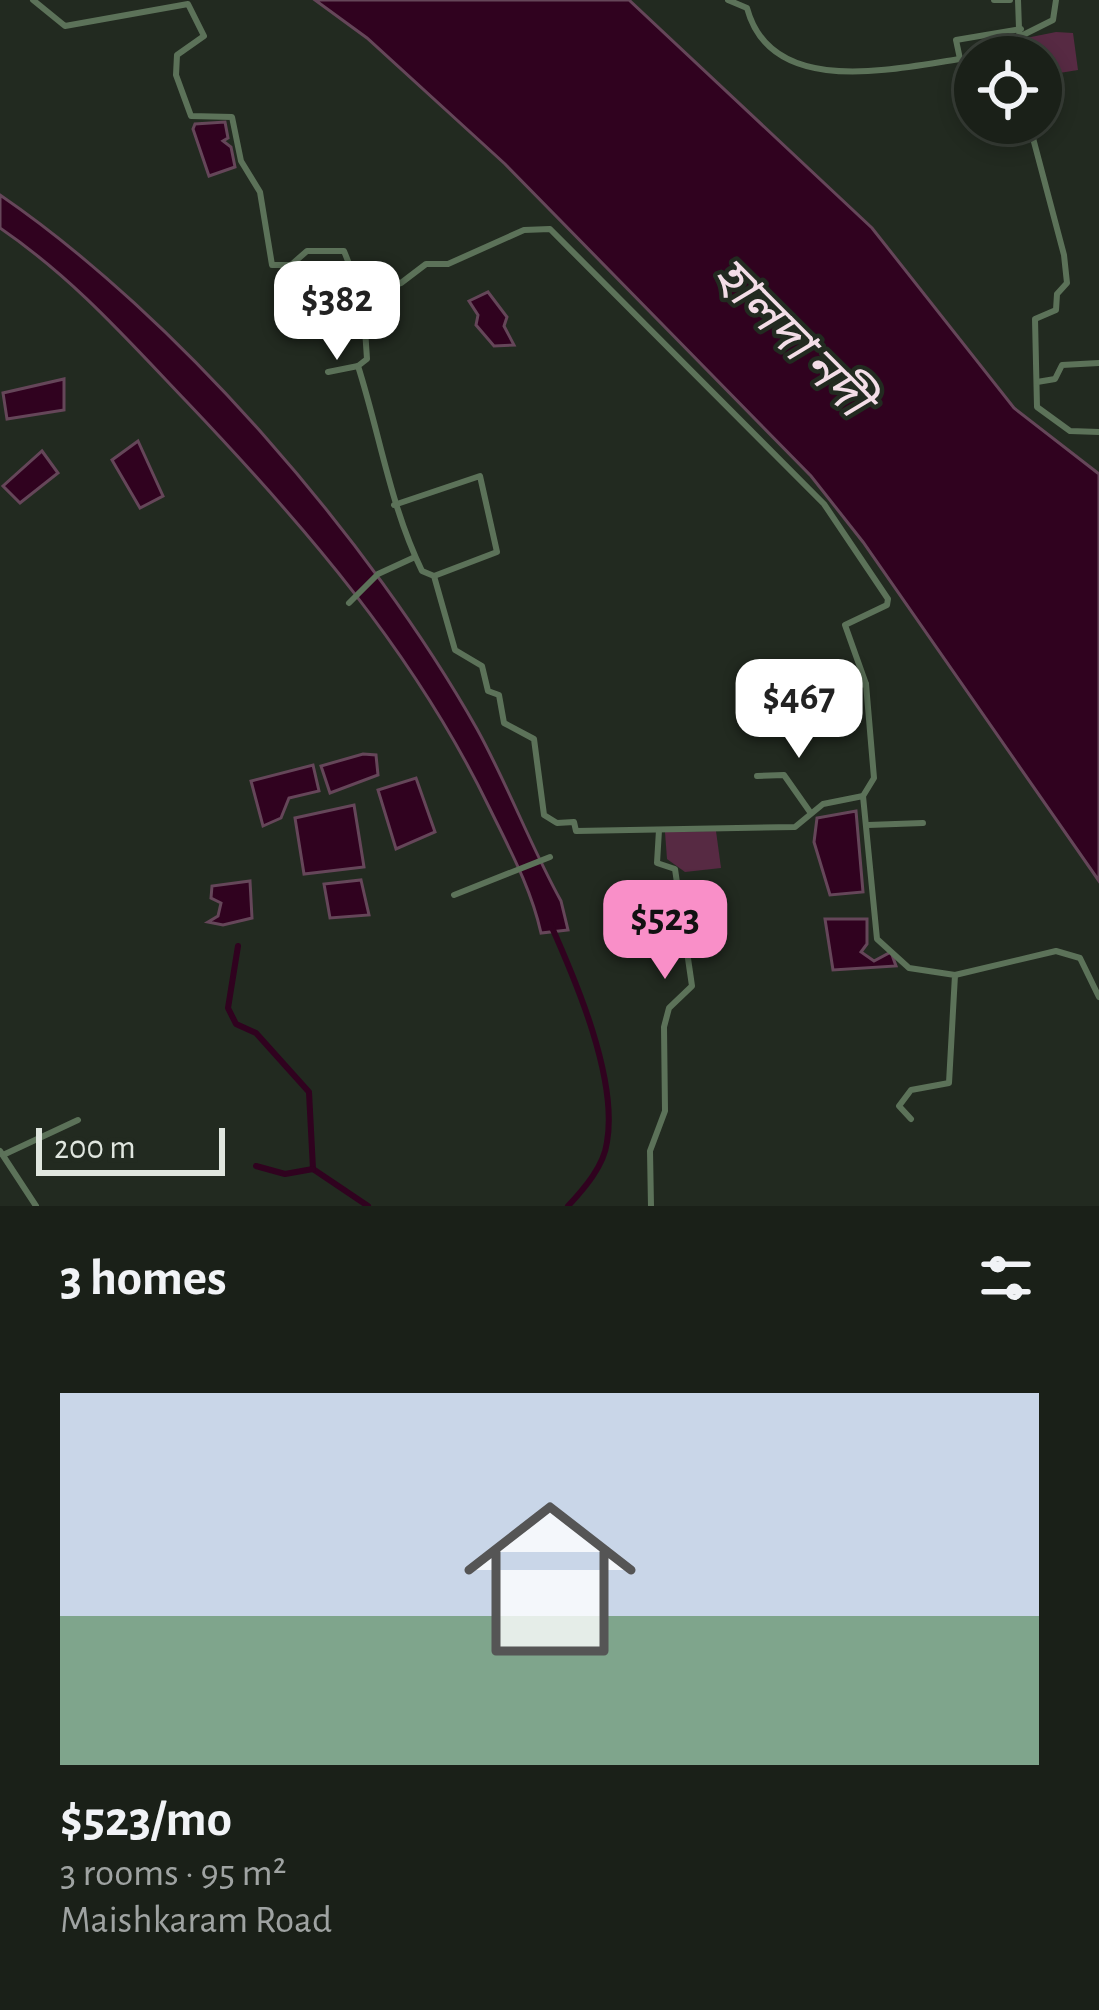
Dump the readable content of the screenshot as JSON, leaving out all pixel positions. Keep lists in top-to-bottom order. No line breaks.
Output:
{"water":["হালদা নদী"],"scale_bar":"200 m","page":{"price":["$382","$467","$523"],"scale":"200 m","heading":"3 homes","list":[{"name":"$523/mo","note":"3 rooms · 95 m² · Maishkaram Road"}]}}
